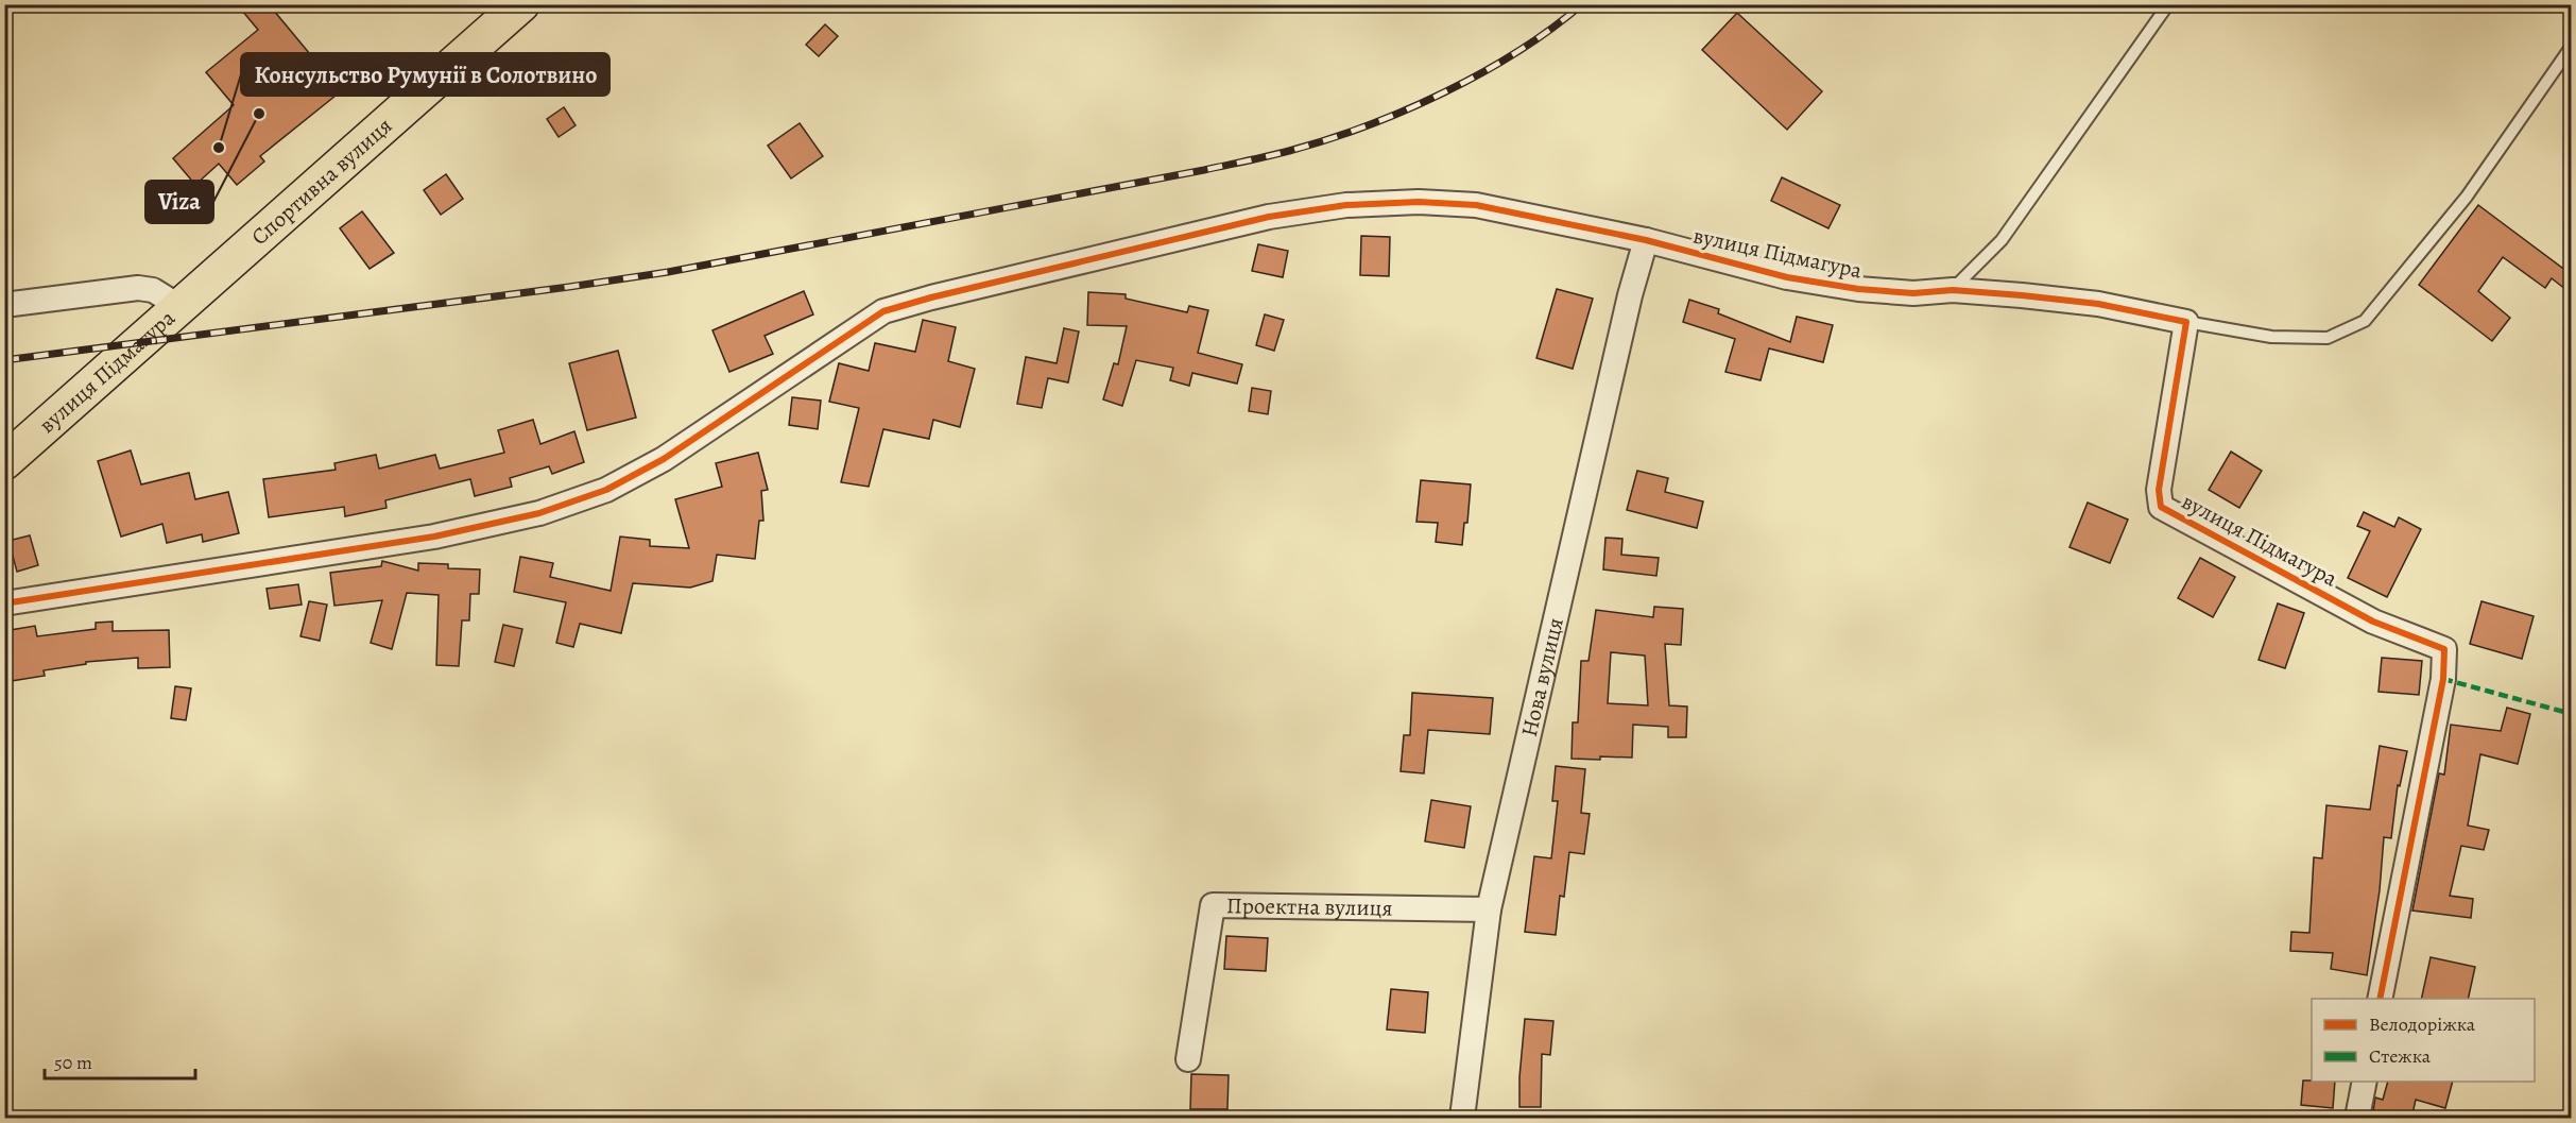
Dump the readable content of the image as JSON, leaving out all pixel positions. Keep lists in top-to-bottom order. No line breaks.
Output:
{"streets":{"main road":["Спортивна вулиця","вулиця Підмагура"],"street":["Нова вулиця","Проектна вулиця"]},"crossings":[["Спортивна вулиця","вулиця Підмагура"],["вулиця Підмагура","Нова вулиця"],["Нова вулиця","Проектна вулиця"]],"places":["Viza","Консульство Румунії в Солотвино"],"legend":["Велодоріжка","Стежка"],"scale_bar":"50 m"}
